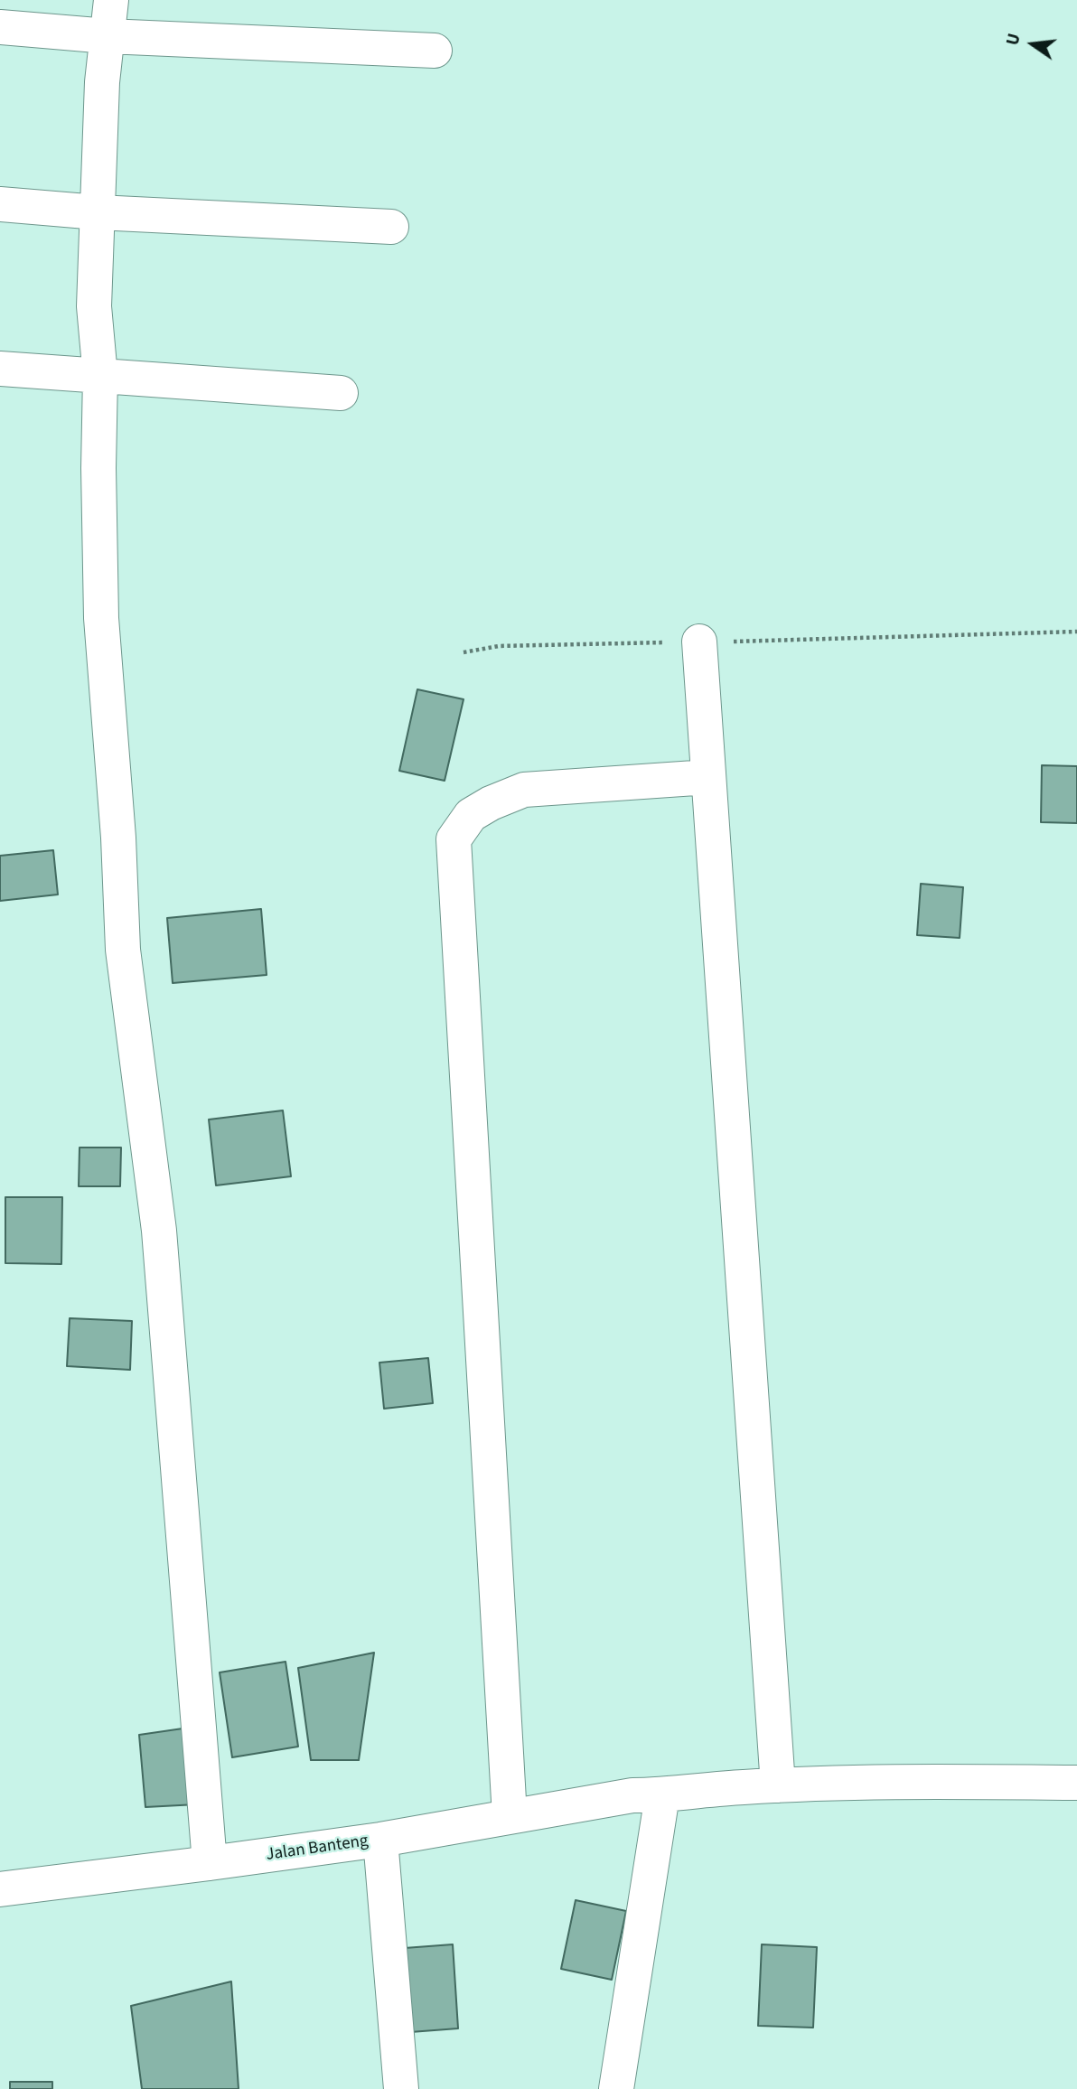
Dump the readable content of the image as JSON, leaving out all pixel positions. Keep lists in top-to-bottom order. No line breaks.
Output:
{"streets":{"street":["Jalan Banteng"]},"north":"left"}
